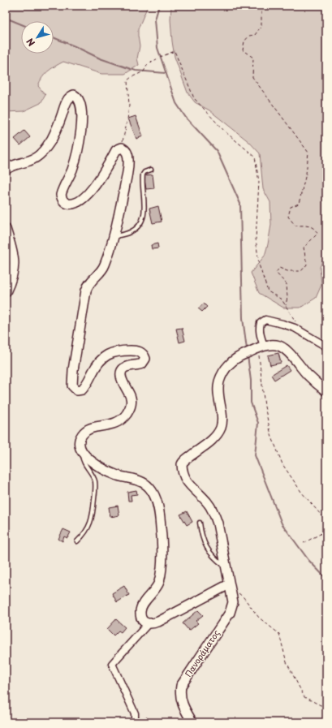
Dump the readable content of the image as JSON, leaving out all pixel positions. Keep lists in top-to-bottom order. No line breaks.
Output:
{"streets":{"street":["Πανοράματος"]},"north":"bottom left"}
